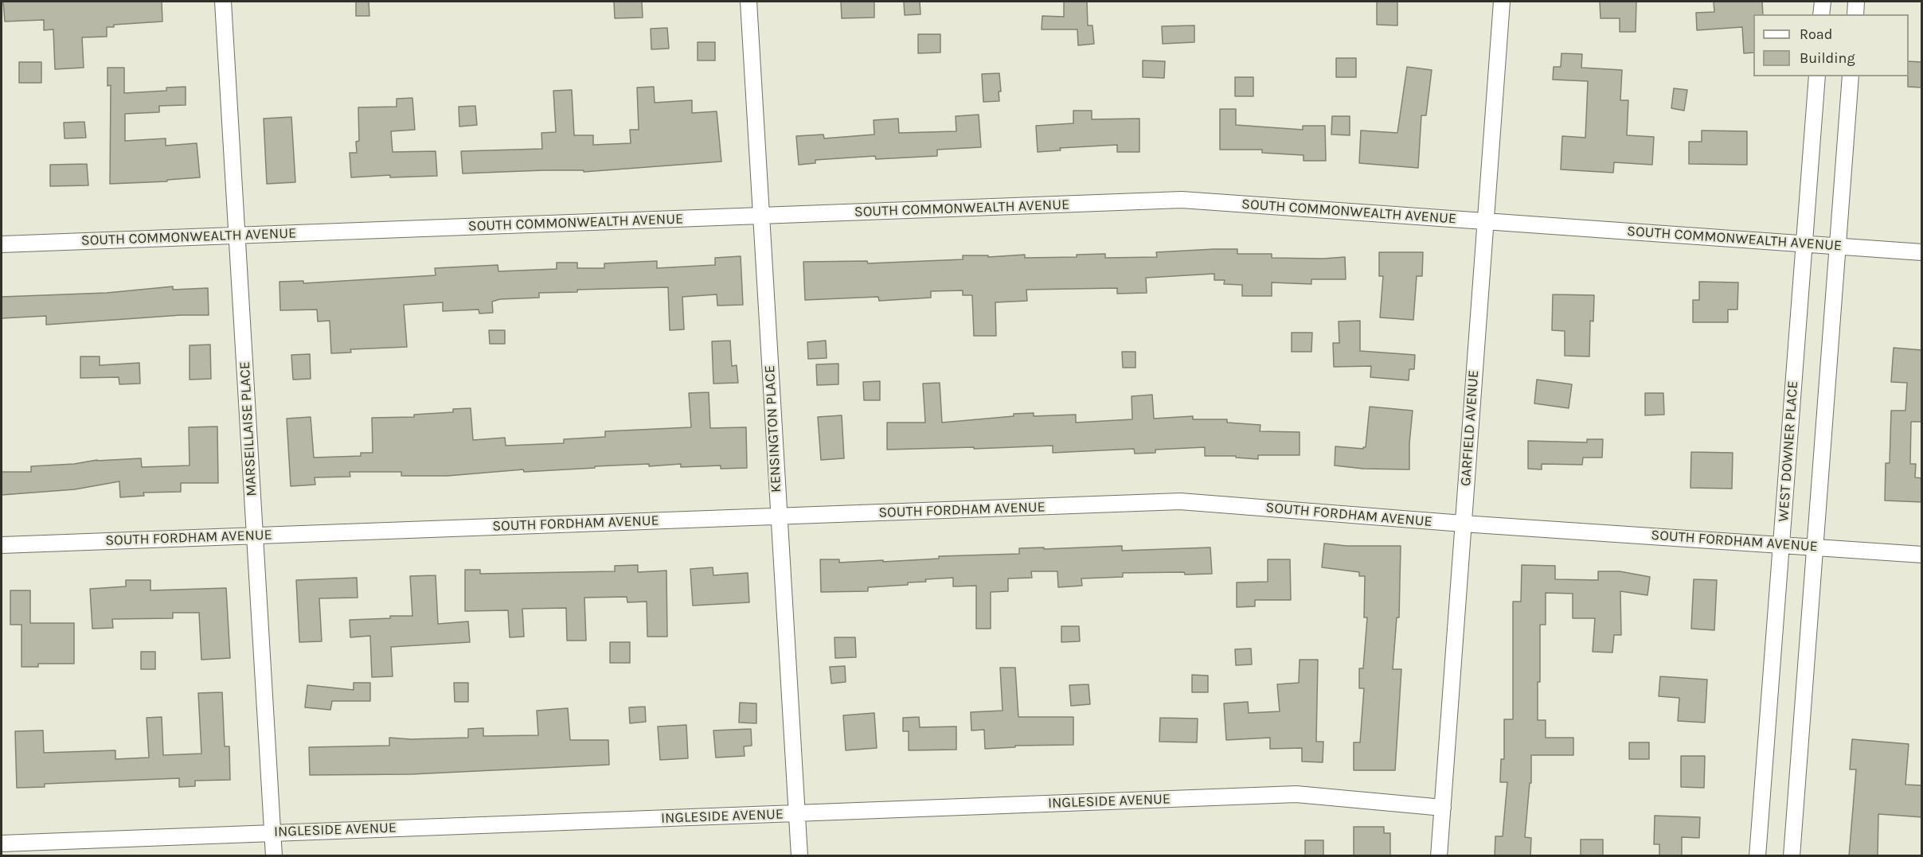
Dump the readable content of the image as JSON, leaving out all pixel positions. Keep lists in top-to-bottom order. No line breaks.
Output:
{"streets":{"street":["SOUTH COMMONWEALTH AVENUE","GARFIELD AVENUE","MARSEILLAISE PLACE","KENSINGTON PLACE","WEST DOWNER PLACE","SOUTH FORDHAM AVENUE","INGLESIDE AVENUE"]},"crossings":[["SOUTH COMMONWEALTH AVENUE","GARFIELD AVENUE"],["SOUTH COMMONWEALTH AVENUE","MARSEILLAISE PLACE"],["SOUTH COMMONWEALTH AVENUE","KENSINGTON PLACE"],["SOUTH COMMONWEALTH AVENUE","WEST DOWNER PLACE"],["GARFIELD AVENUE","SOUTH FORDHAM AVENUE"],["GARFIELD AVENUE","INGLESIDE AVENUE"],["MARSEILLAISE PLACE","SOUTH FORDHAM AVENUE"],["MARSEILLAISE PLACE","INGLESIDE AVENUE"],["KENSINGTON PLACE","SOUTH FORDHAM AVENUE"],["KENSINGTON PLACE","INGLESIDE AVENUE"],["WEST DOWNER PLACE","SOUTH FORDHAM AVENUE"]],"legend":["Road","Building"]}
